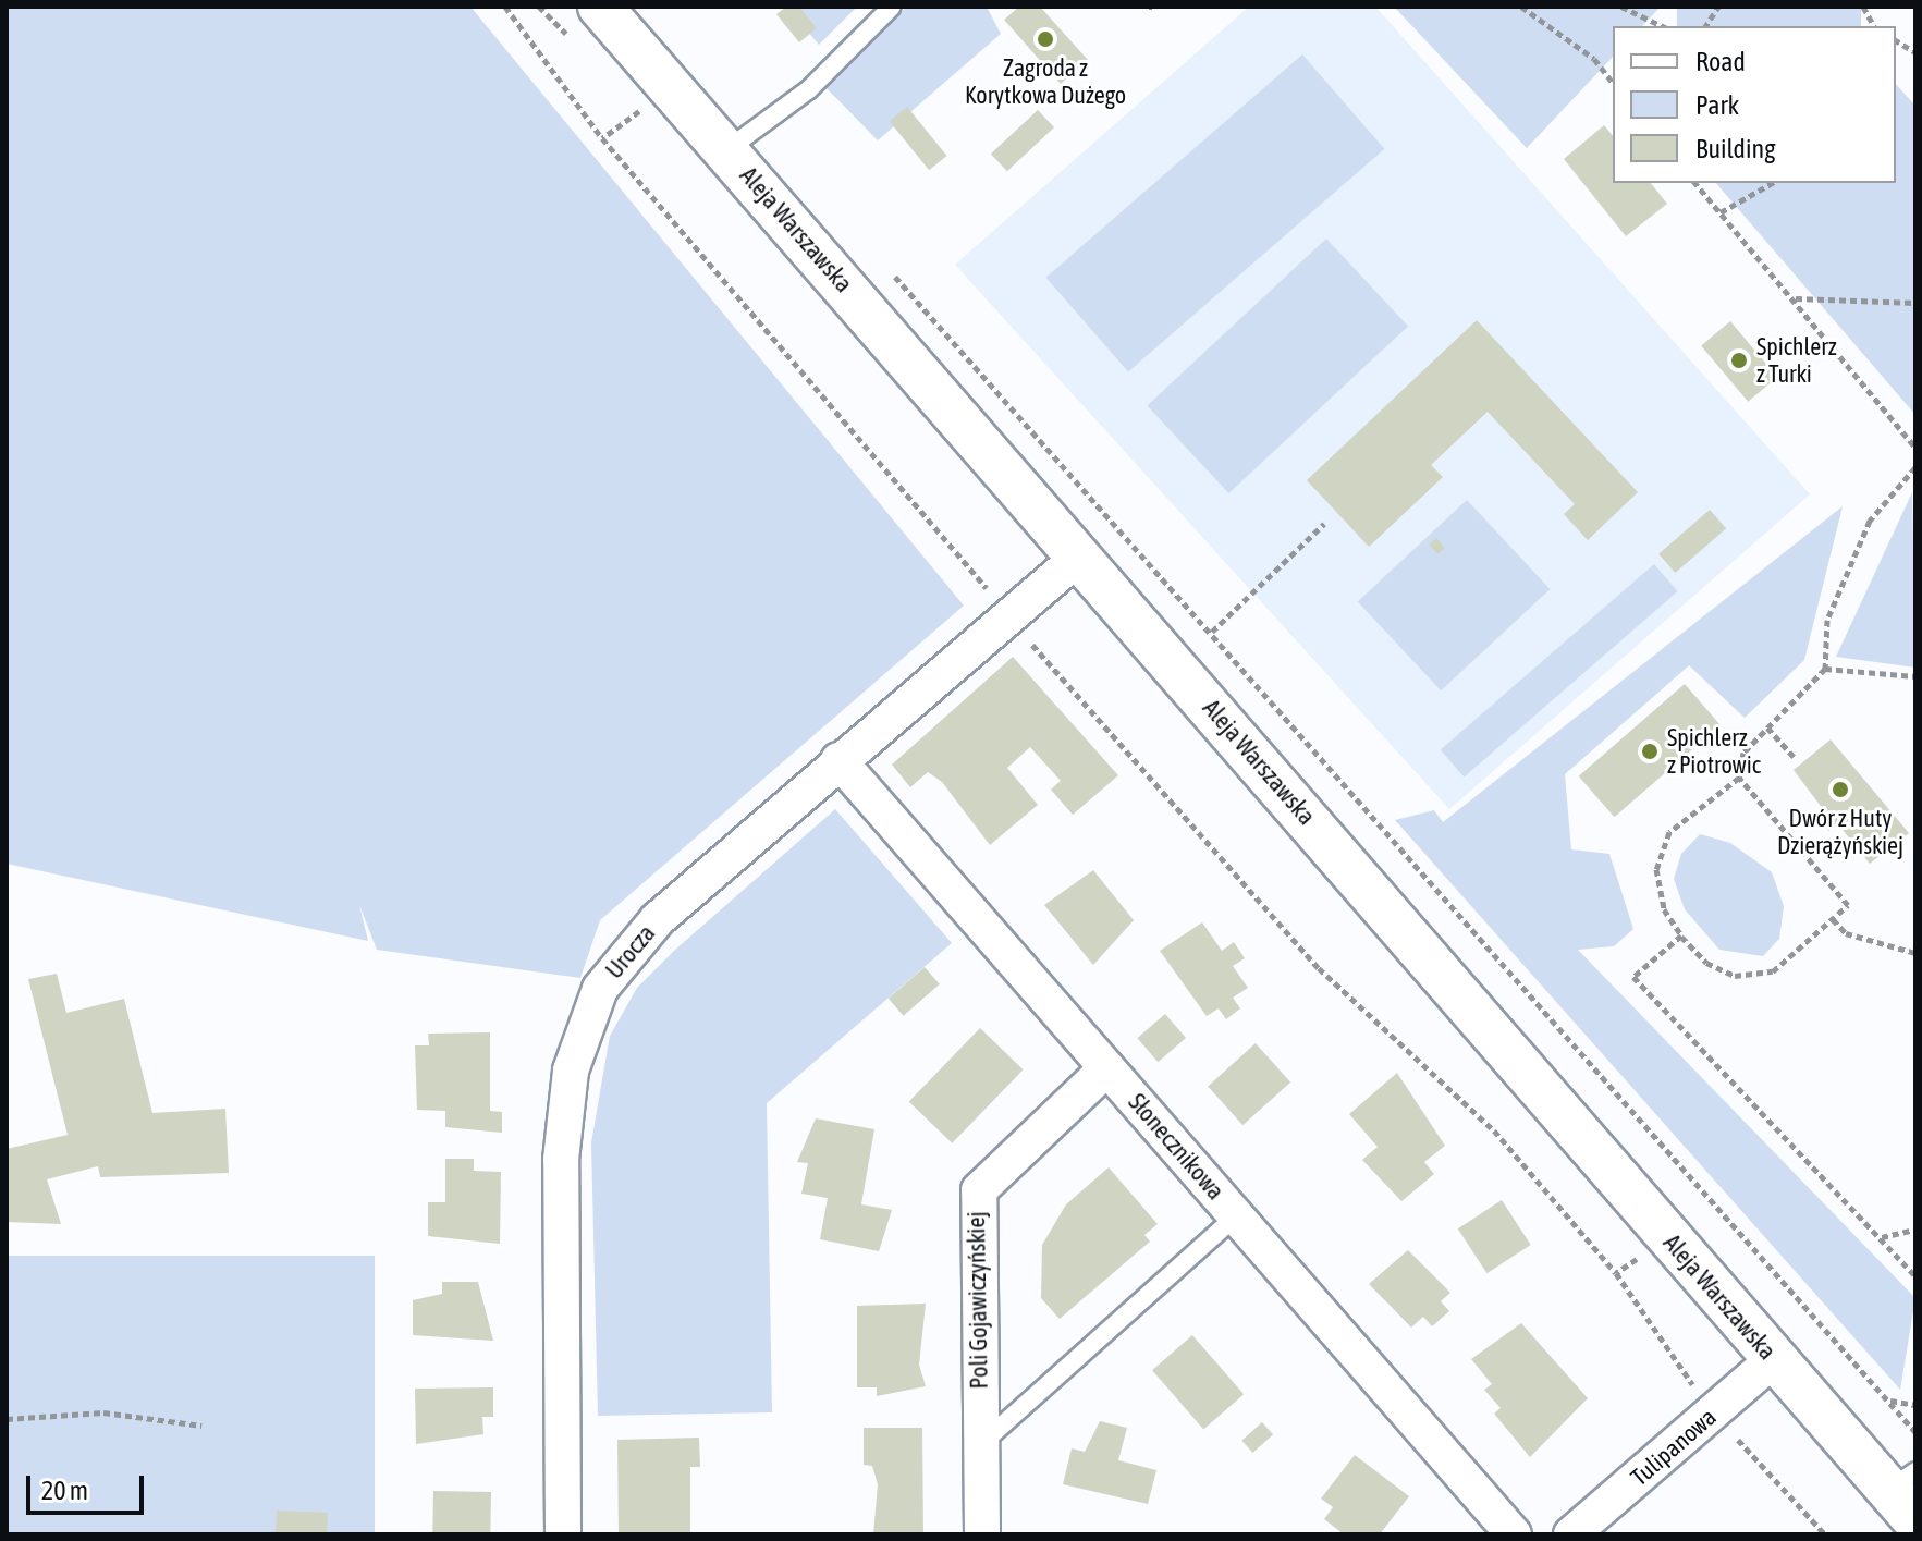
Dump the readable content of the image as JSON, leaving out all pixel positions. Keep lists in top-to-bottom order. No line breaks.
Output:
{"streets":{"street":["Aleja Warszawska","Urocza","Słonecznikowa","Poli Gojawiczyńskiej","Tulipanowa"]},"crossings":[["Aleja Warszawska","Urocza"],["Aleja Warszawska","Tulipanowa"],["Urocza","Słonecznikowa"],["Słonecznikowa","Poli Gojawiczyńskiej"]],"places":["Zagroda z Korytkowa Dużego","Spichlerz z Turki","Spichlerz z Piotrowic","Dwór z Huty Dzierążyńskiej"],"legend":["Road","Park","Building"],"scale_bar":"20 m"}
